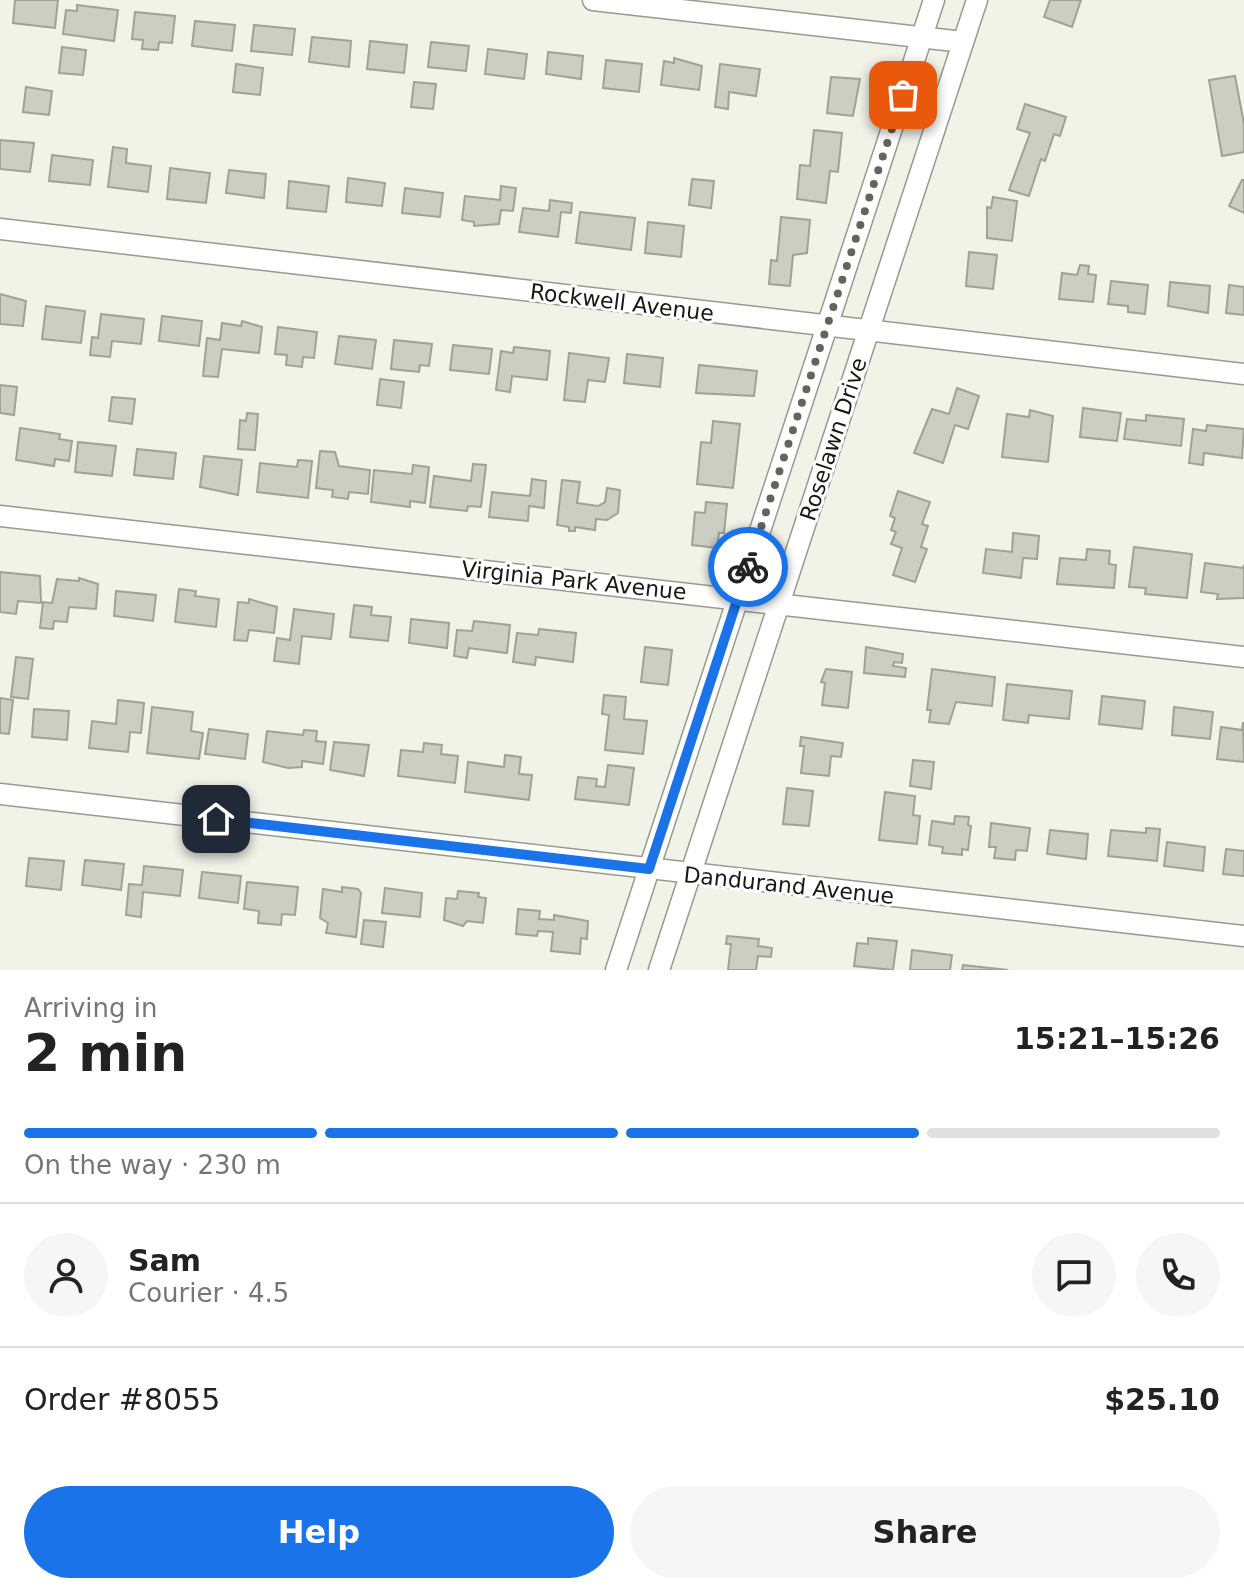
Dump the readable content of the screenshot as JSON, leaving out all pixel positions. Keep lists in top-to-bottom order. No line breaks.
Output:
{"streets":{"street":["Rockwell Avenue","Roselawn Drive","Virginia Park Avenue","Dandurand Avenue"]},"crossings":[["Rockwell Avenue","Roselawn Drive"],["Roselawn Drive","Virginia Park Avenue"],["Roselawn Drive","Dandurand Avenue"]],"page":{"heading":["2 min","Arriving in","15:21–15:26"],"panel":["Sam","Courier · 4.5","Order #8055","$25.10"],"bar":"On the way · 230 m","buttons":["Help","Share"]}}
